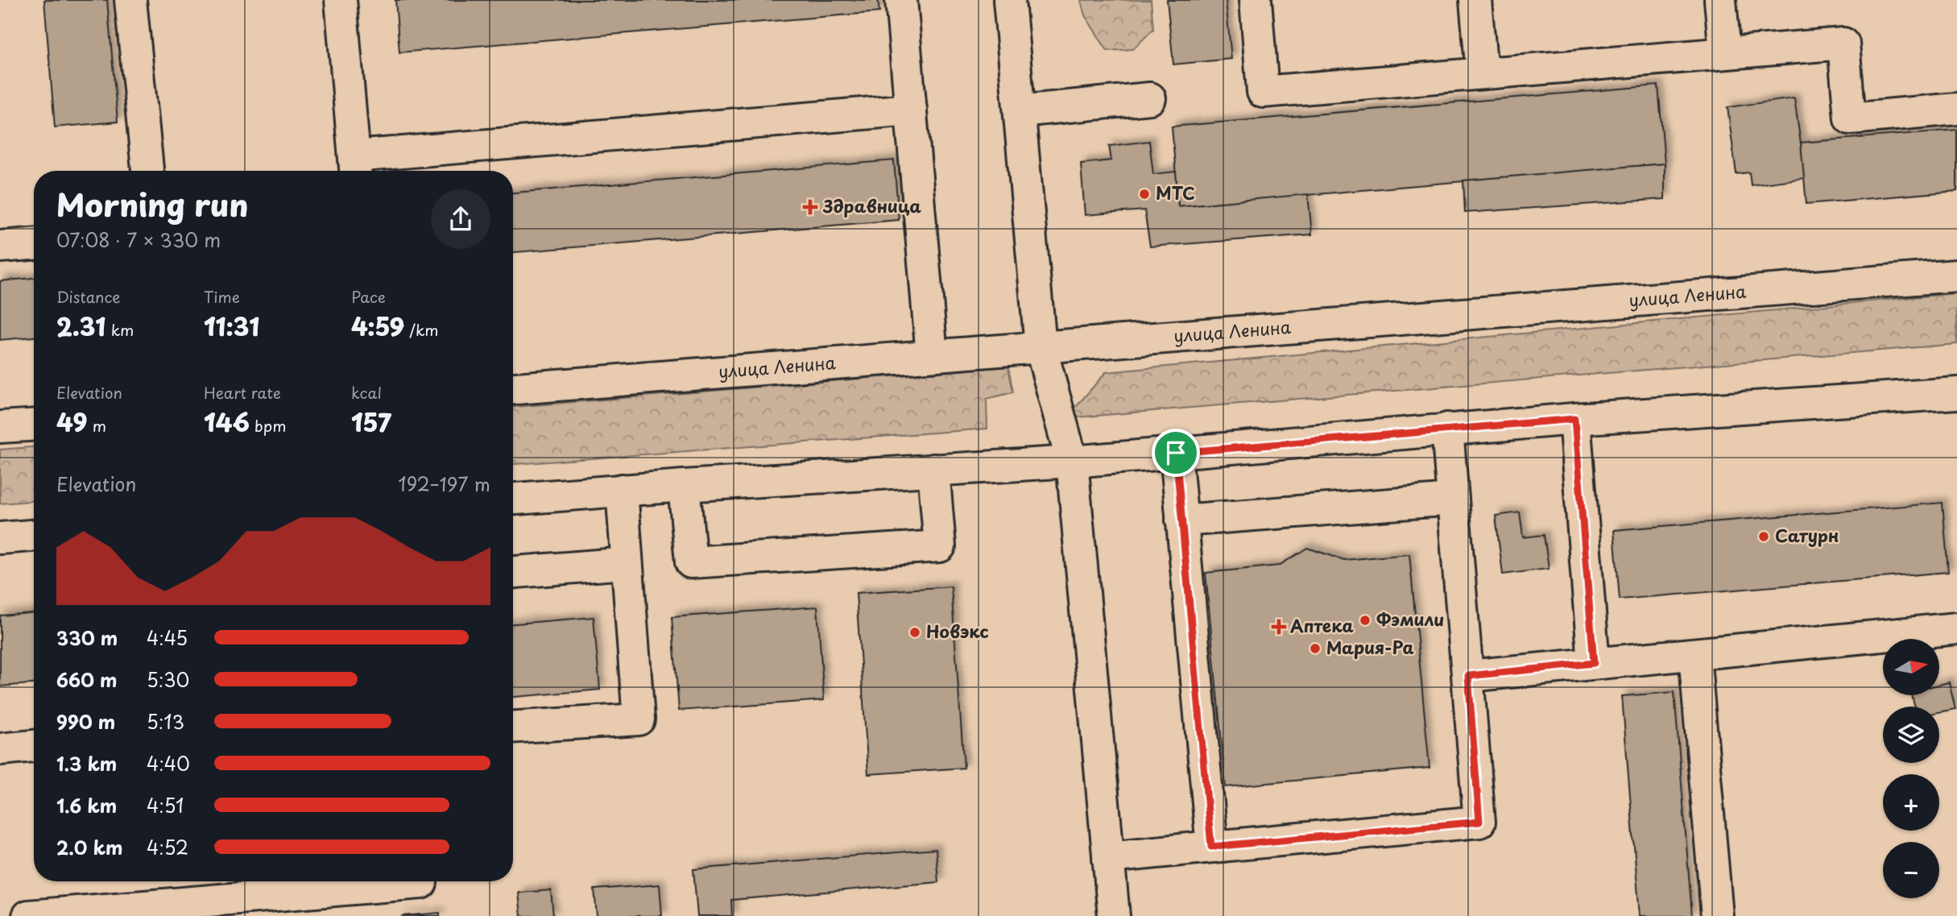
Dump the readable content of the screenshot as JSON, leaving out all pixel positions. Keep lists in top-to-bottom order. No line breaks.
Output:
{"streets":{"street":["улица Ленина"]},"places":{"other":["МТС","Сатурн","Фэмили","Новэкс","Мария-Ра"],"health":["Здравница","Аптека"]},"north":"right","page":{"heading":["Morning run","07:08 · 7 × 330 m"],"stats":[["Distance","2.31 km"],["Time","11:31"],["Pace","4:59 /km"],["Elevation","49 m"],["Heart rate","146 bpm"],["kcal","157"]],"chart":["Elevation","192–197 m"],"list":[{"name":"330 m","note":"4:45"},{"name":"660 m","note":"5:30"},{"name":"990 m","note":"5:13"},{"name":"1.3 km","note":"4:40"},{"name":"1.6 km","note":"4:51"},{"name":"2.0 km","note":"4:52"}],"map_buttons":["+","−"]}}
